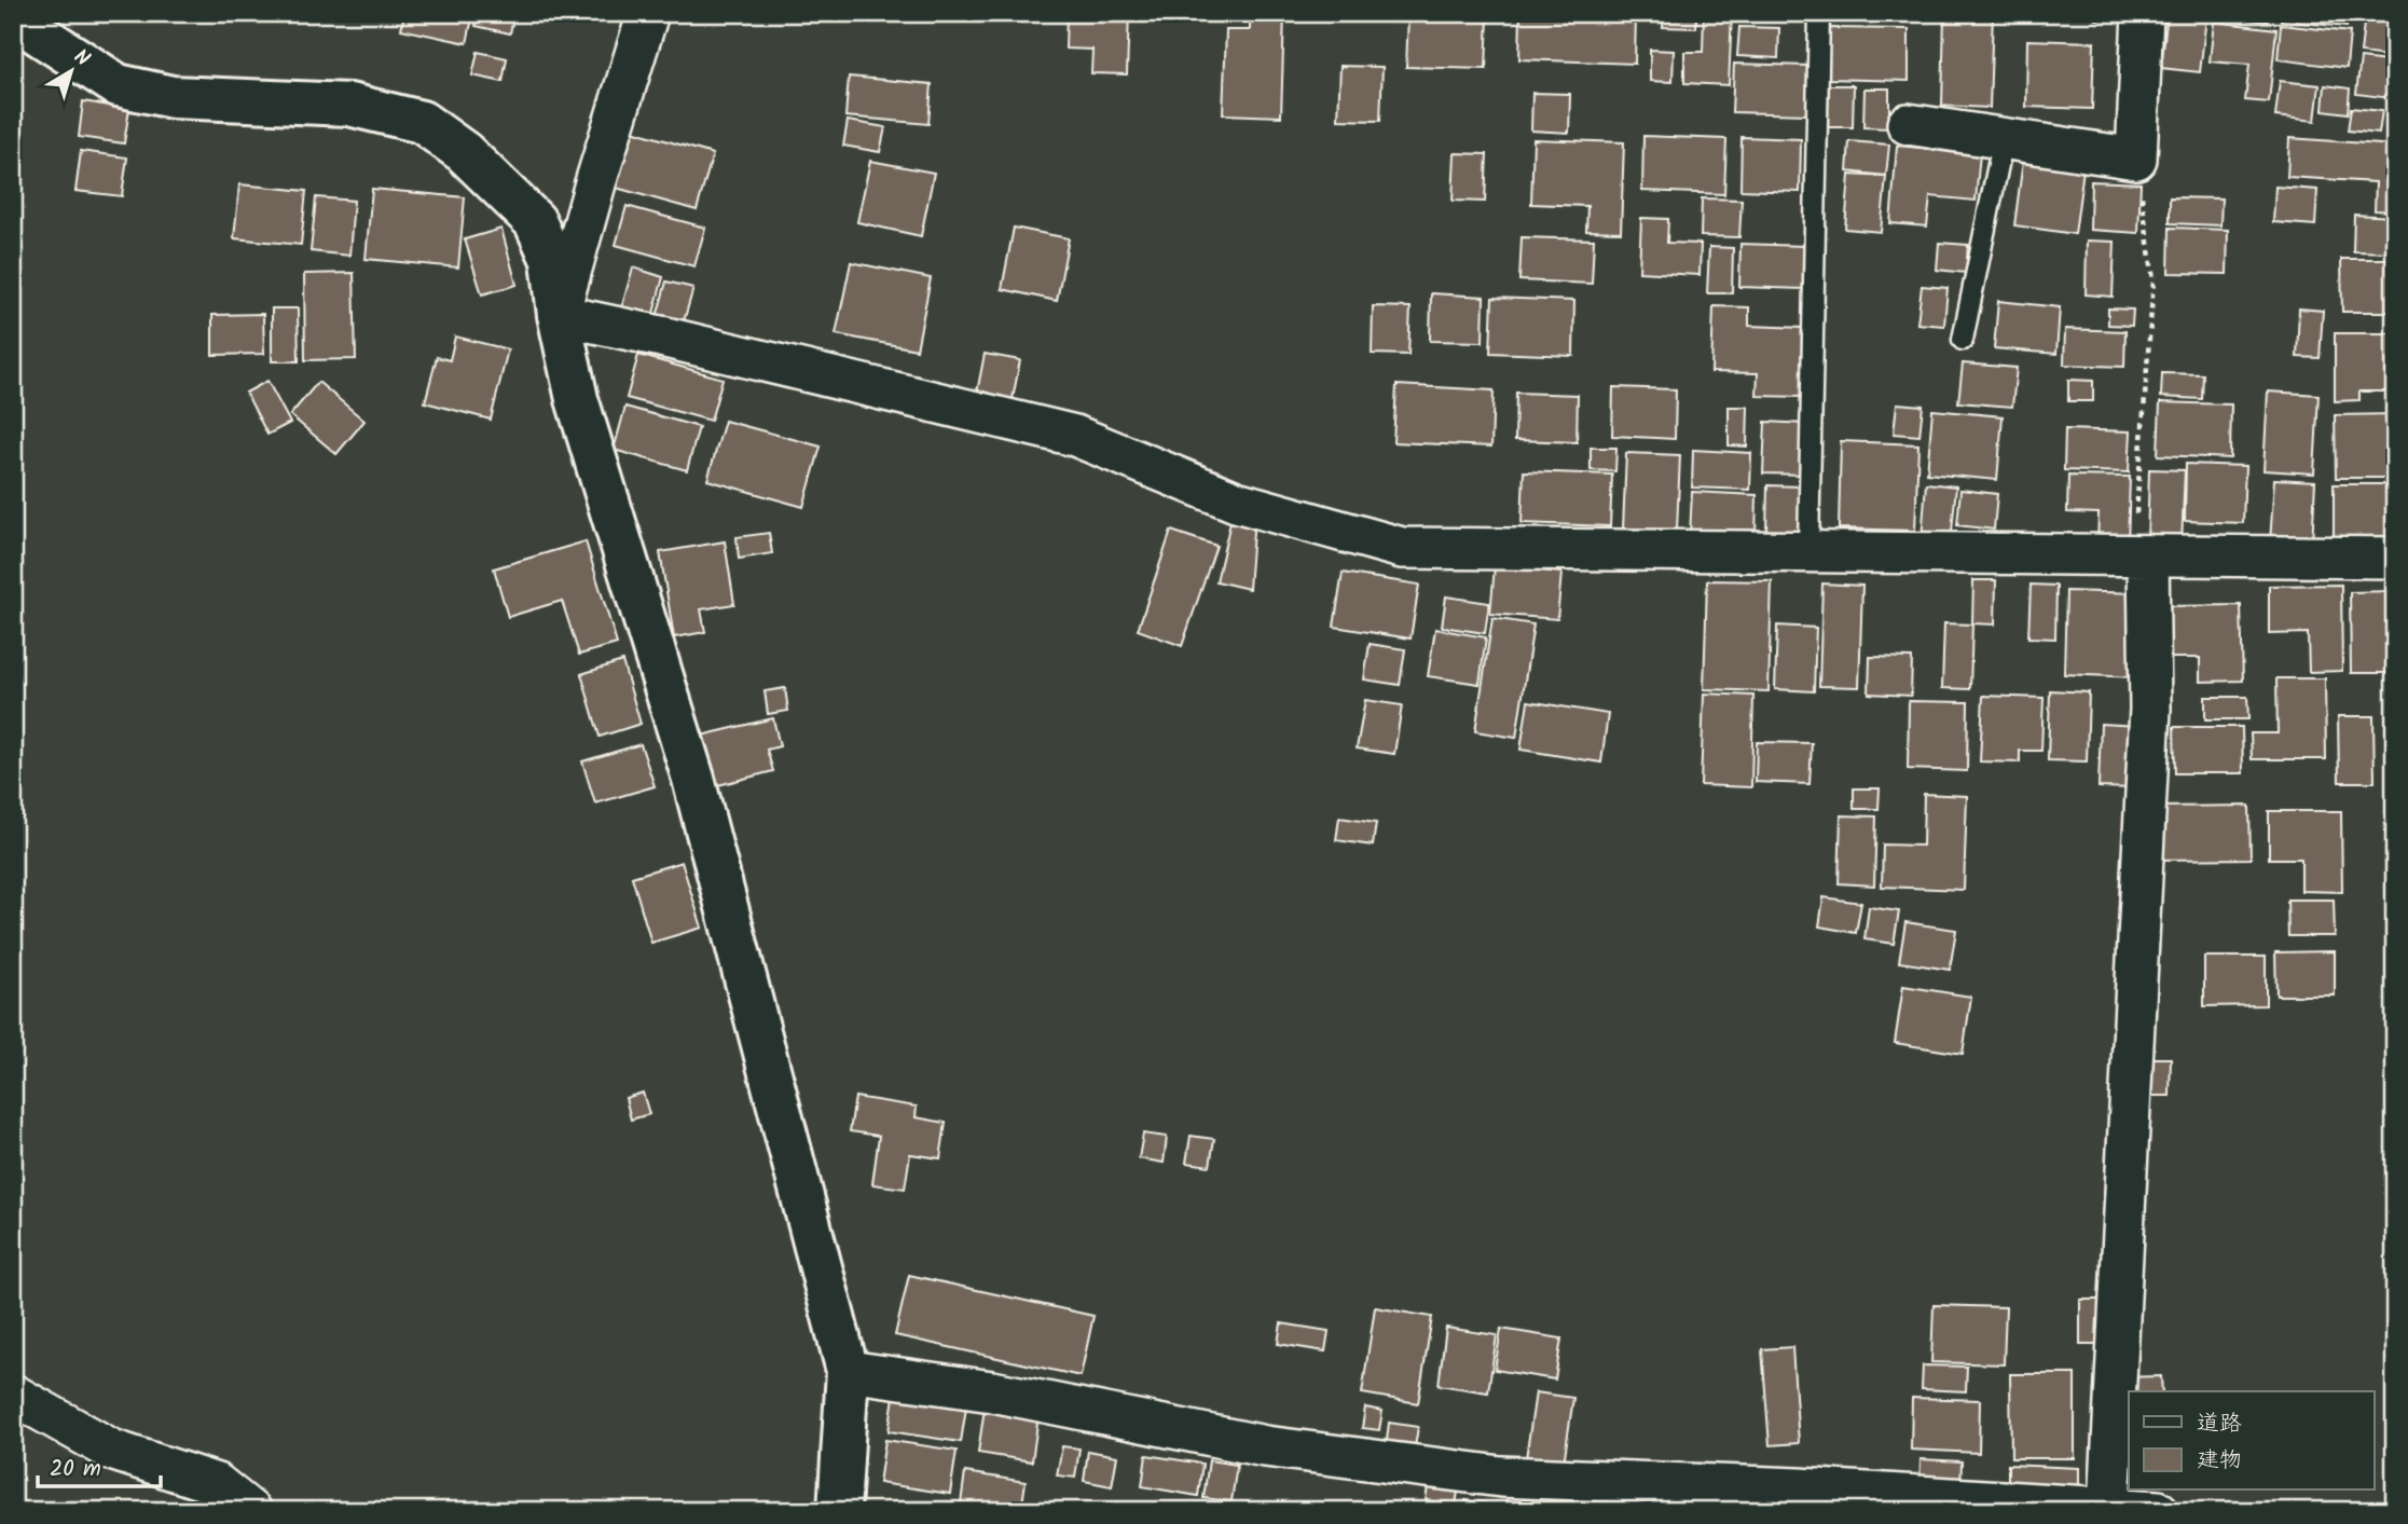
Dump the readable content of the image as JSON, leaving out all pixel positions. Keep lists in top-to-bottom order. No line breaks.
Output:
{"legend":["道路","建物"],"scale_bar":"20 m","north":"top right"}
